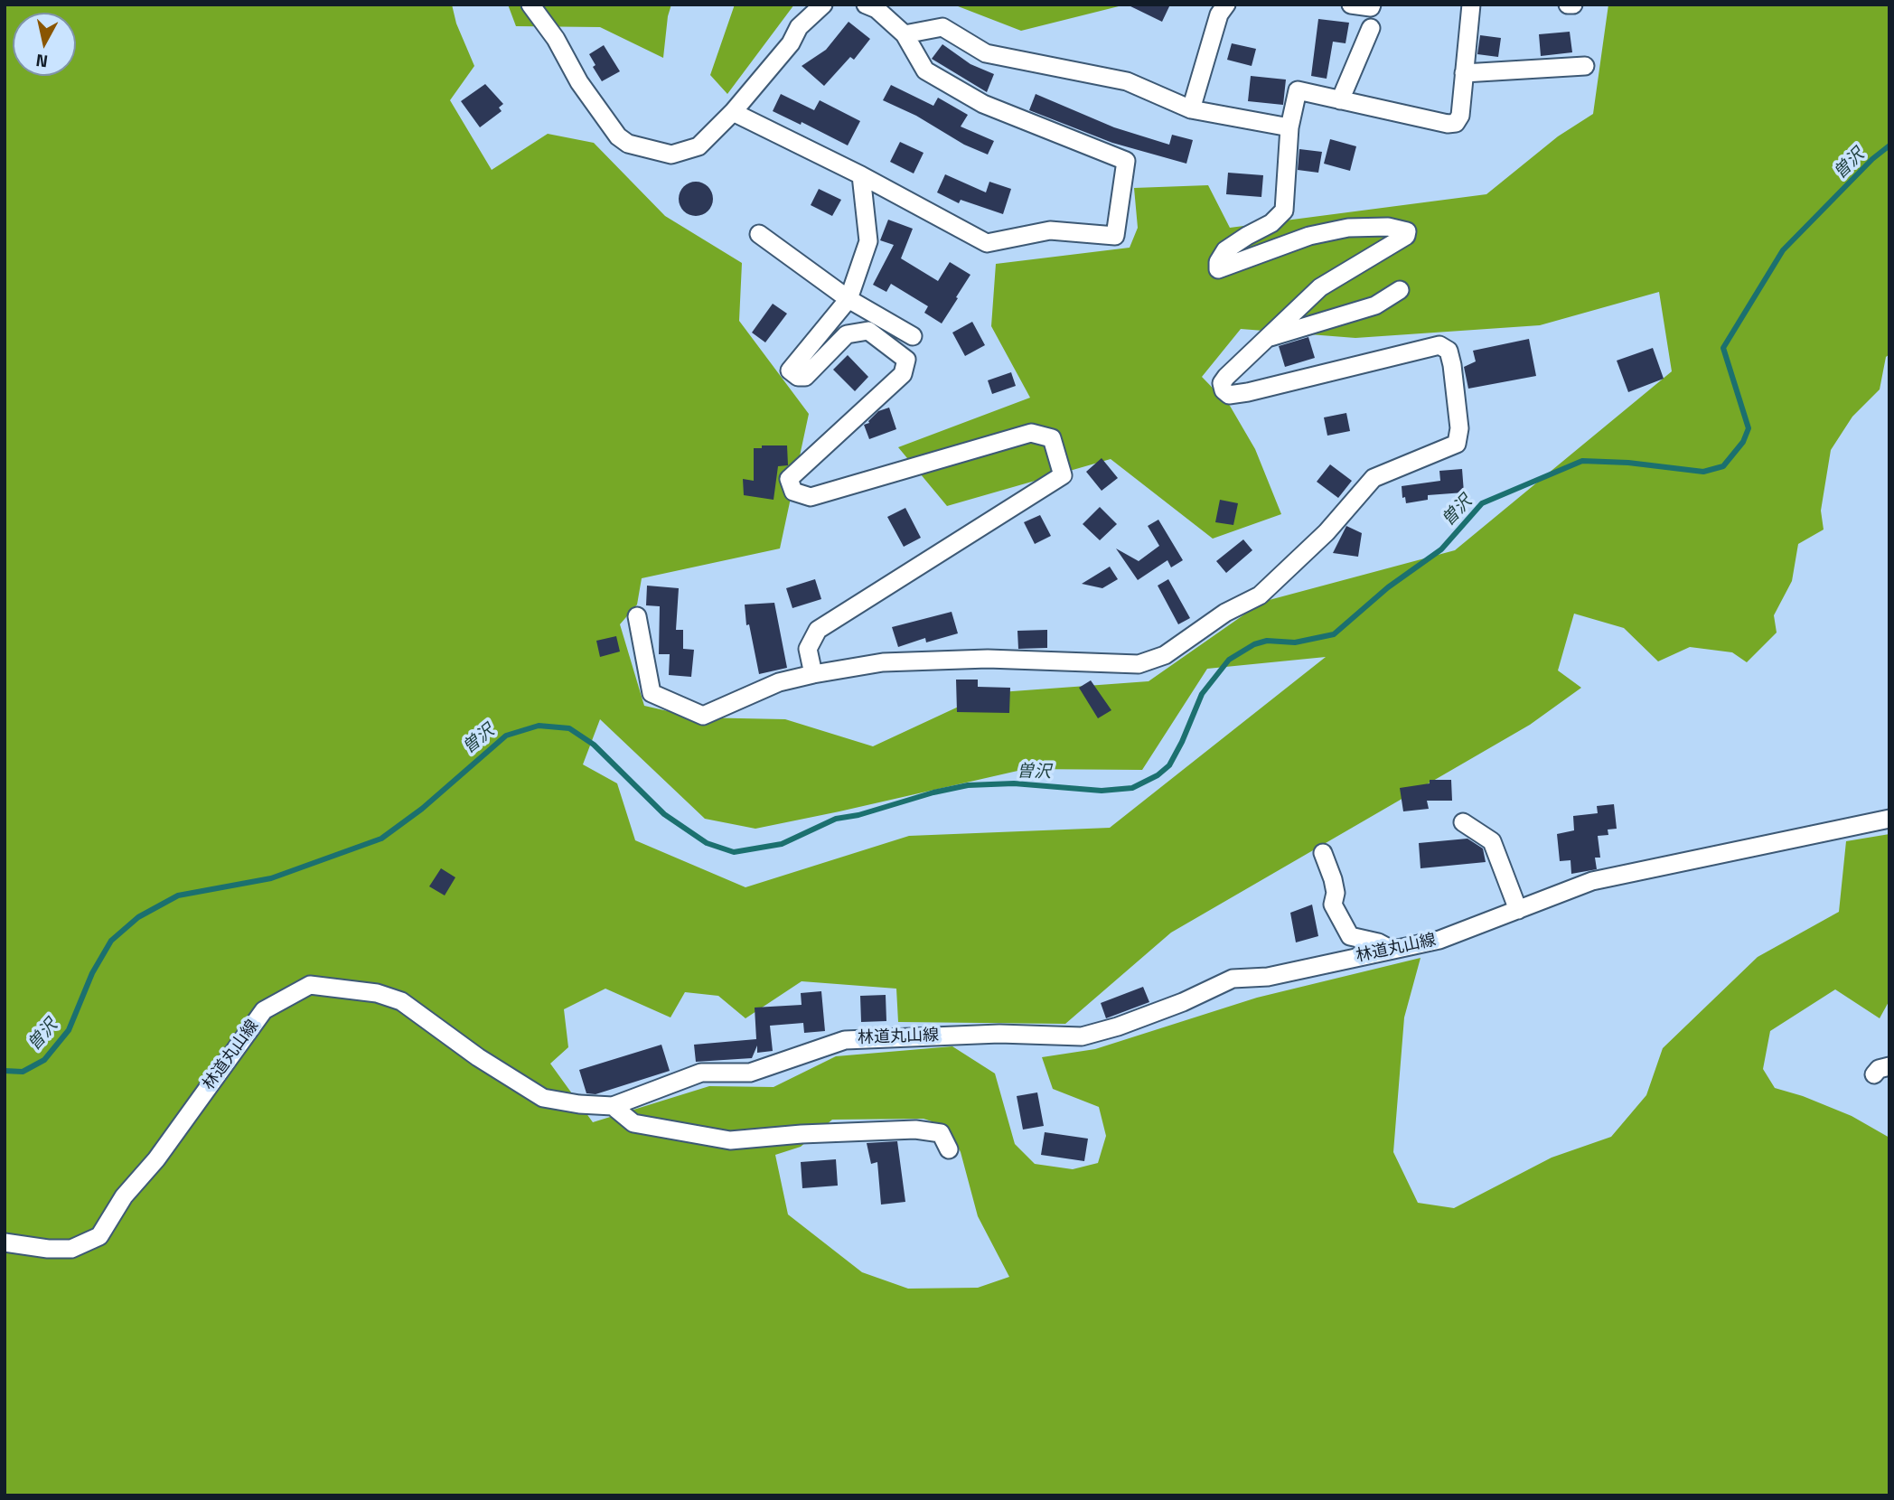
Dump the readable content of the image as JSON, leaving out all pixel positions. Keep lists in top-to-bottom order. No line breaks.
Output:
{"streets":{"street":["林道丸山線"]},"water":["曽沢"],"north":"bottom"}
